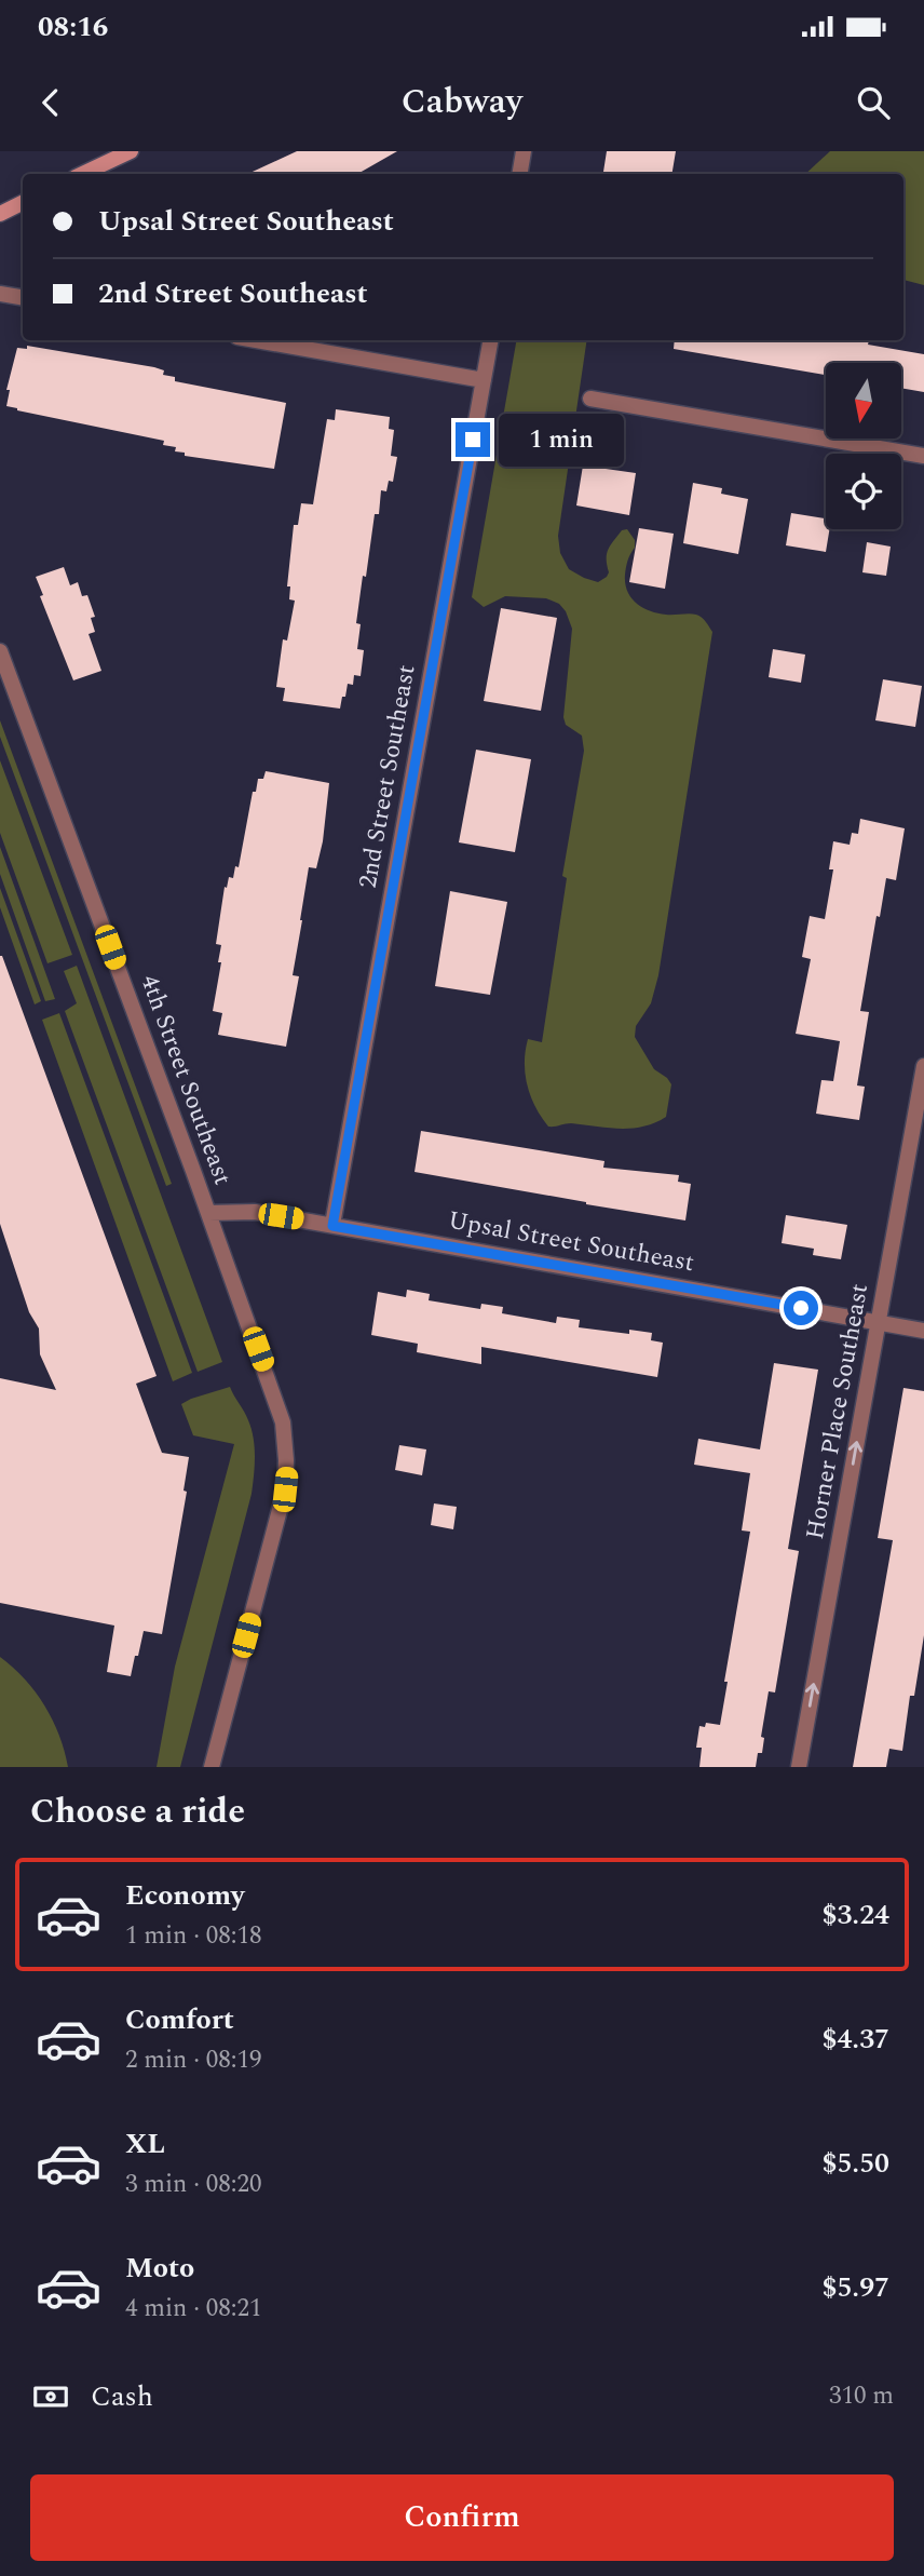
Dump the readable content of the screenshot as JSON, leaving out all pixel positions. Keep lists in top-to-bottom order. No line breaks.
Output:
{"streets":{"street":["2nd Street Southeast","4th Street Southeast","Upsal Street Southeast","Horner Place Southeast"]},"crossings":[["2nd Street Southeast","Upsal Street Southeast"],["4th Street Southeast","Upsal Street Southeast"],["Upsal Street Southeast","Horner Place Southeast"]],"one_way":["Horner Place Southeast"],"north":"bottom","page":{"status":"08:16","header":"Cabway","banner":["Upsal Street Southeast","2nd Street Southeast"],"bubble":"1 min","heading":"Choose a ride","list":[{"name":"Economy","note":"1 min · 08:18","value":"$3.24"},{"name":"Comfort","note":"2 min · 08:19","value":"$4.37"},{"name":"XL","note":"3 min · 08:20","value":"$5.50"},{"name":"Moto","note":"4 min · 08:21","value":"$5.97"}],"pay":["Cash","310 m"],"buttons":"Confirm"}}
